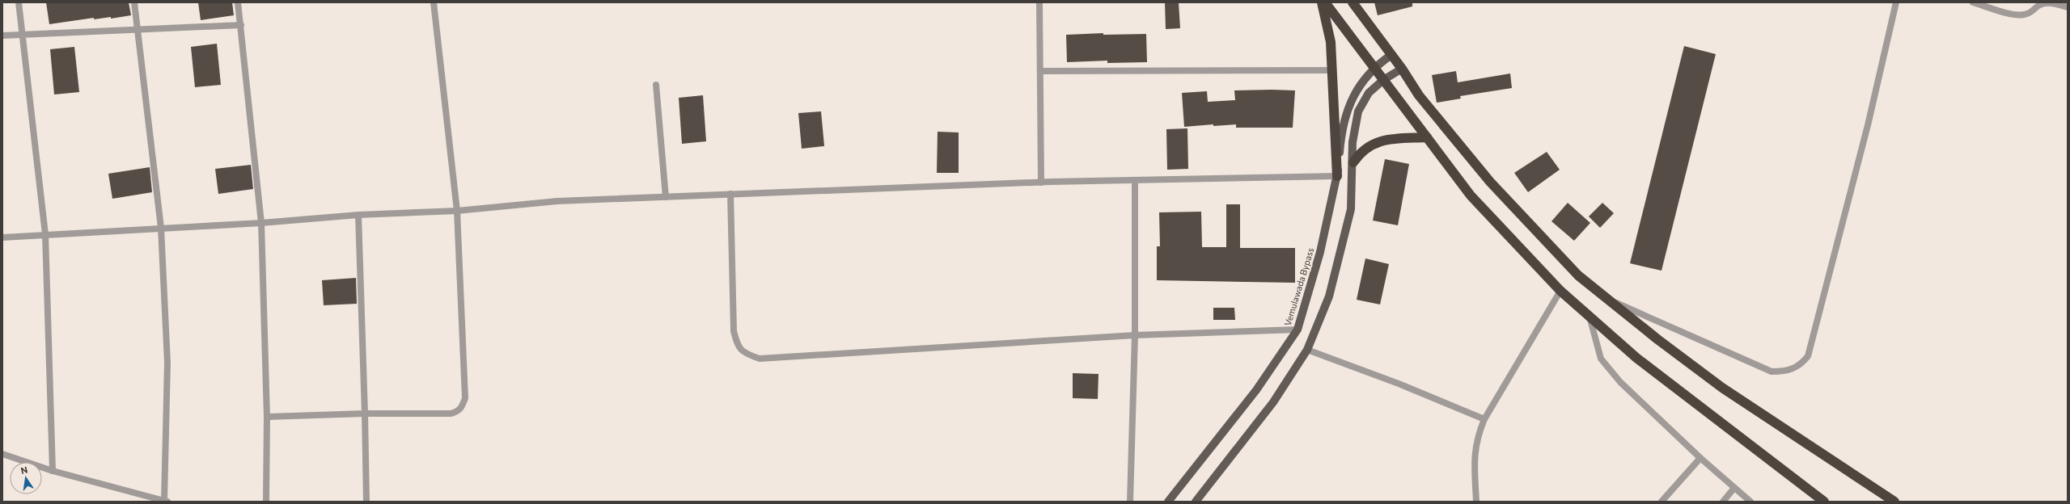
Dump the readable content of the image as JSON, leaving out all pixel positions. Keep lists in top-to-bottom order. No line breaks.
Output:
{"streets":{"main road":["Vemulawada Bypass"]},"north":"top"}
